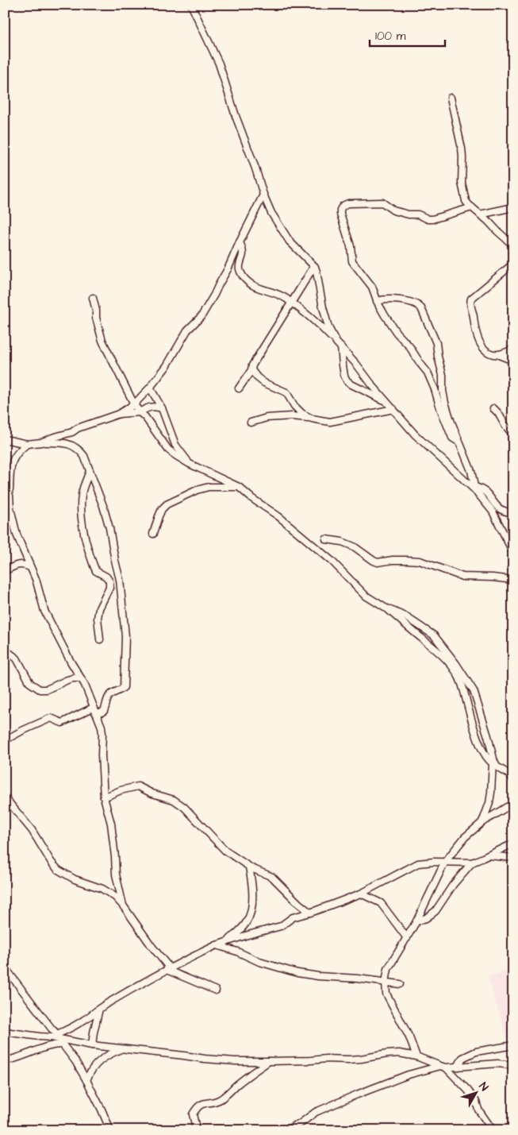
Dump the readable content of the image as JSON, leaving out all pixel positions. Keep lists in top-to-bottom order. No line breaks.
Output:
{"scale_bar":"100 m","north":"top right"}
